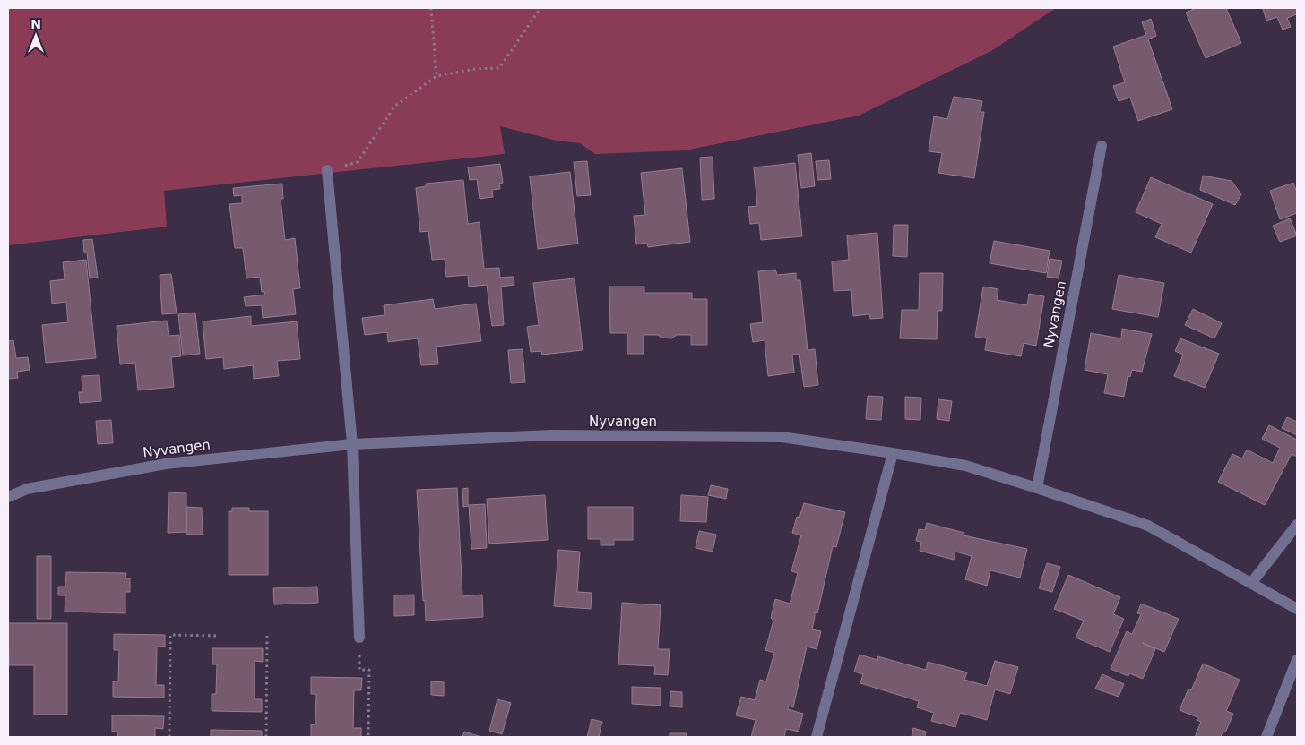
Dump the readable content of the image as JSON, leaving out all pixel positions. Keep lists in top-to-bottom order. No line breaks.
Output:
{"streets":{"street":["Nyvangen"]},"north":"top"}
